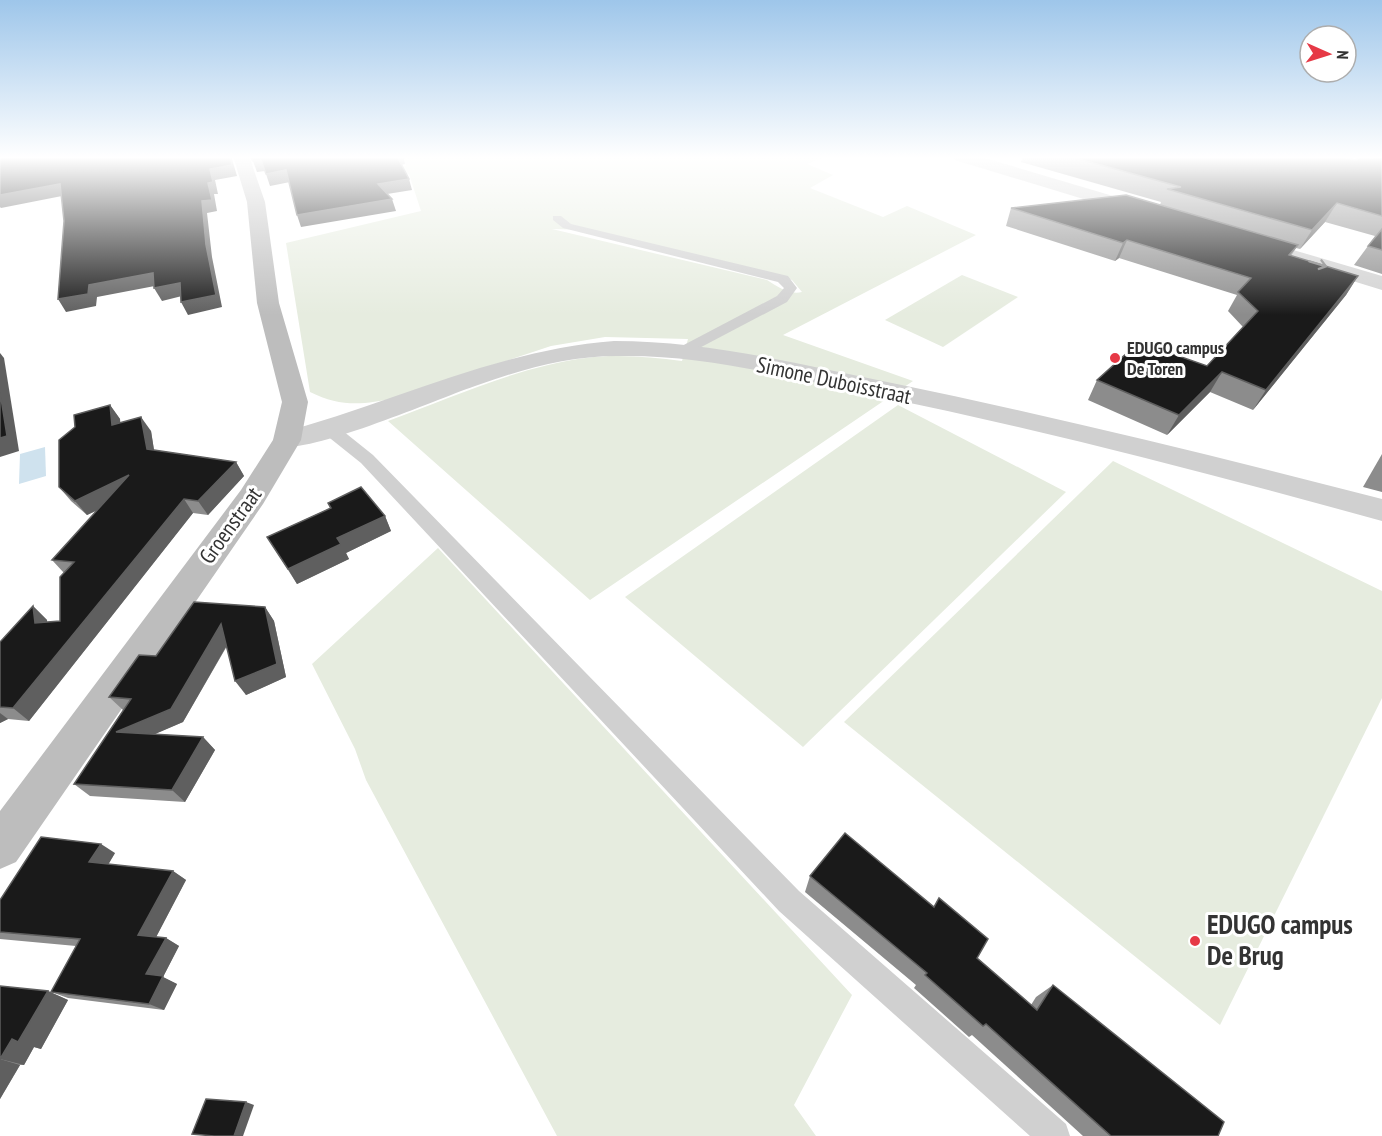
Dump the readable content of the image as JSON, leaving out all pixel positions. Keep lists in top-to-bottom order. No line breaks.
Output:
{"streets":{"street":["Simone Duboisstraat","Groenstraat"]},"crossings":[["Simone Duboisstraat","Groenstraat"]],"places":["EDUGO campus De Toren","EDUGO campus De Brug"],"north":"right"}
